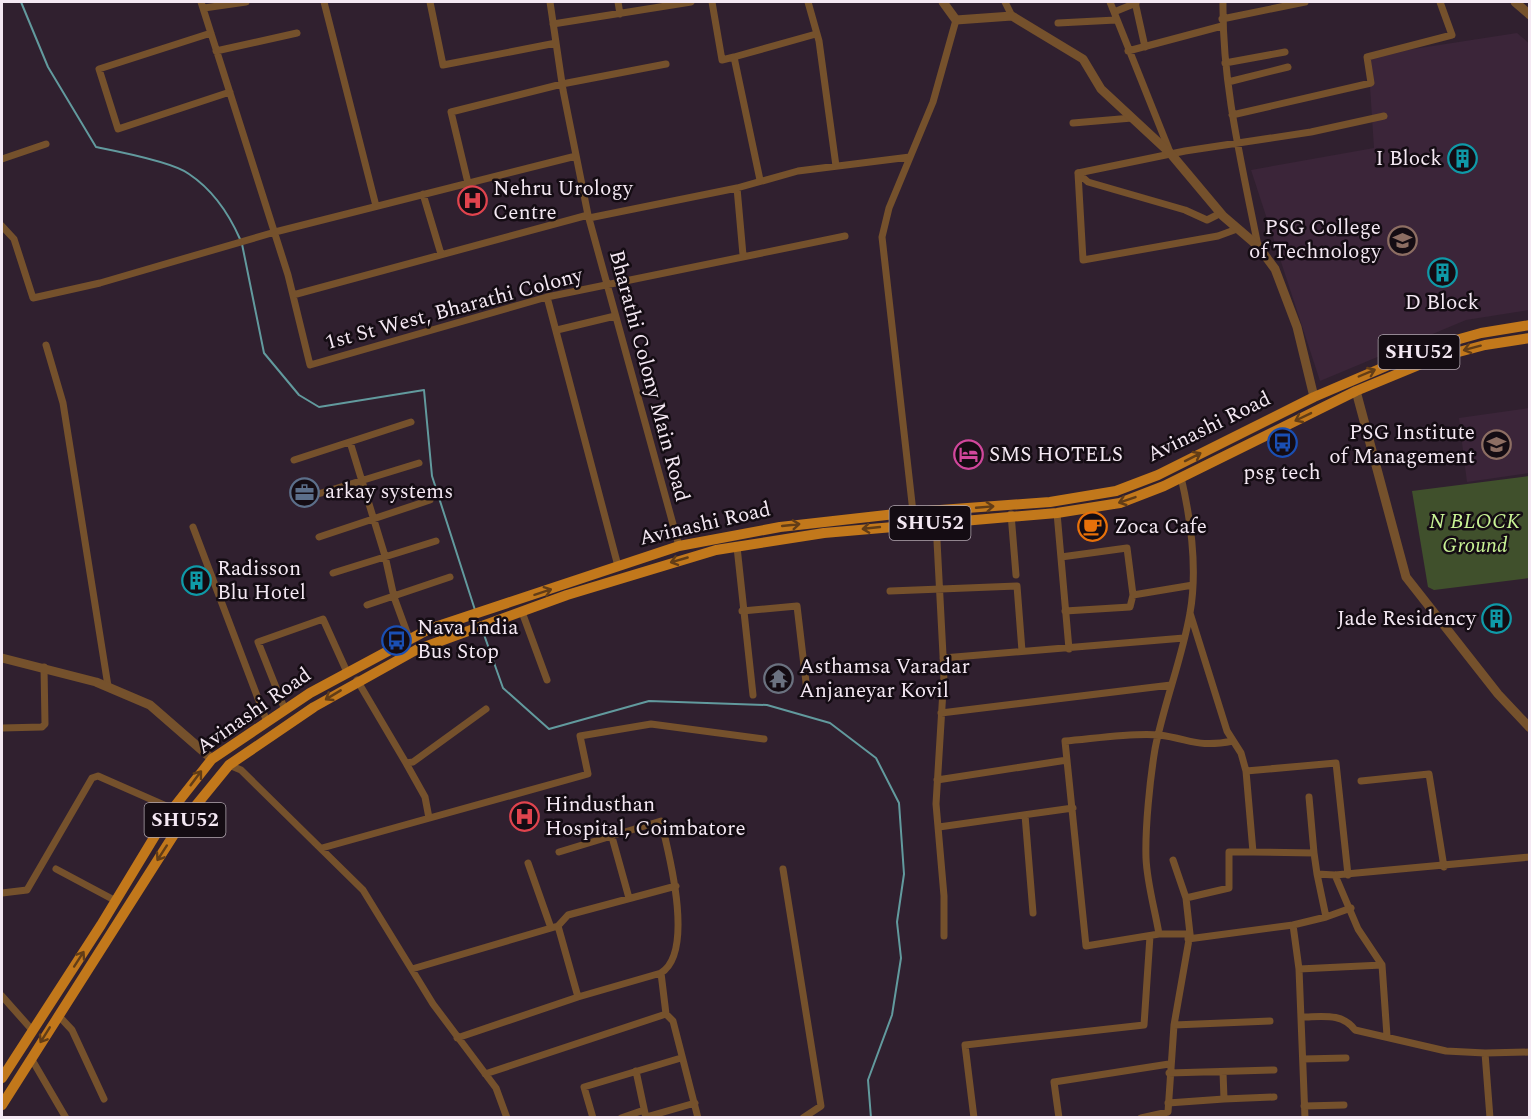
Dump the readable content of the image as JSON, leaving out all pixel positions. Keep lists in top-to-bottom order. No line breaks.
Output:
{"streets":{"main road":["SHU52","Avinashi Road"],"street":["1st St West, Bharathi Colony","Bharathi Colony Main Road"]},"crossings":[["1st St West, Bharathi Colony","Bharathi Colony Main Road"],["SHU52","Avinashi Road"],["Bharathi Colony Main Road","Avinashi Road"]],"parks":["N BLOCK Ground"],"places":{"building":["I Block","D Block","Radisson Blu Hotel","Jade Residency"],"hospital":["Nehru Urology Centre","Hindusthan Hospital, Coimbatore"],"school or university":["PSG College of Technology","PSG Institute of Management"],"bus stop":["psg tech","Nava India Bus Stop"],"hotel":["SMS HOTELS"],"office":["arkay systems"],"cafe":["Zoca Cafe"],"temple":["Asthamsa Varadar Anjaneyar Kovil"]}}
